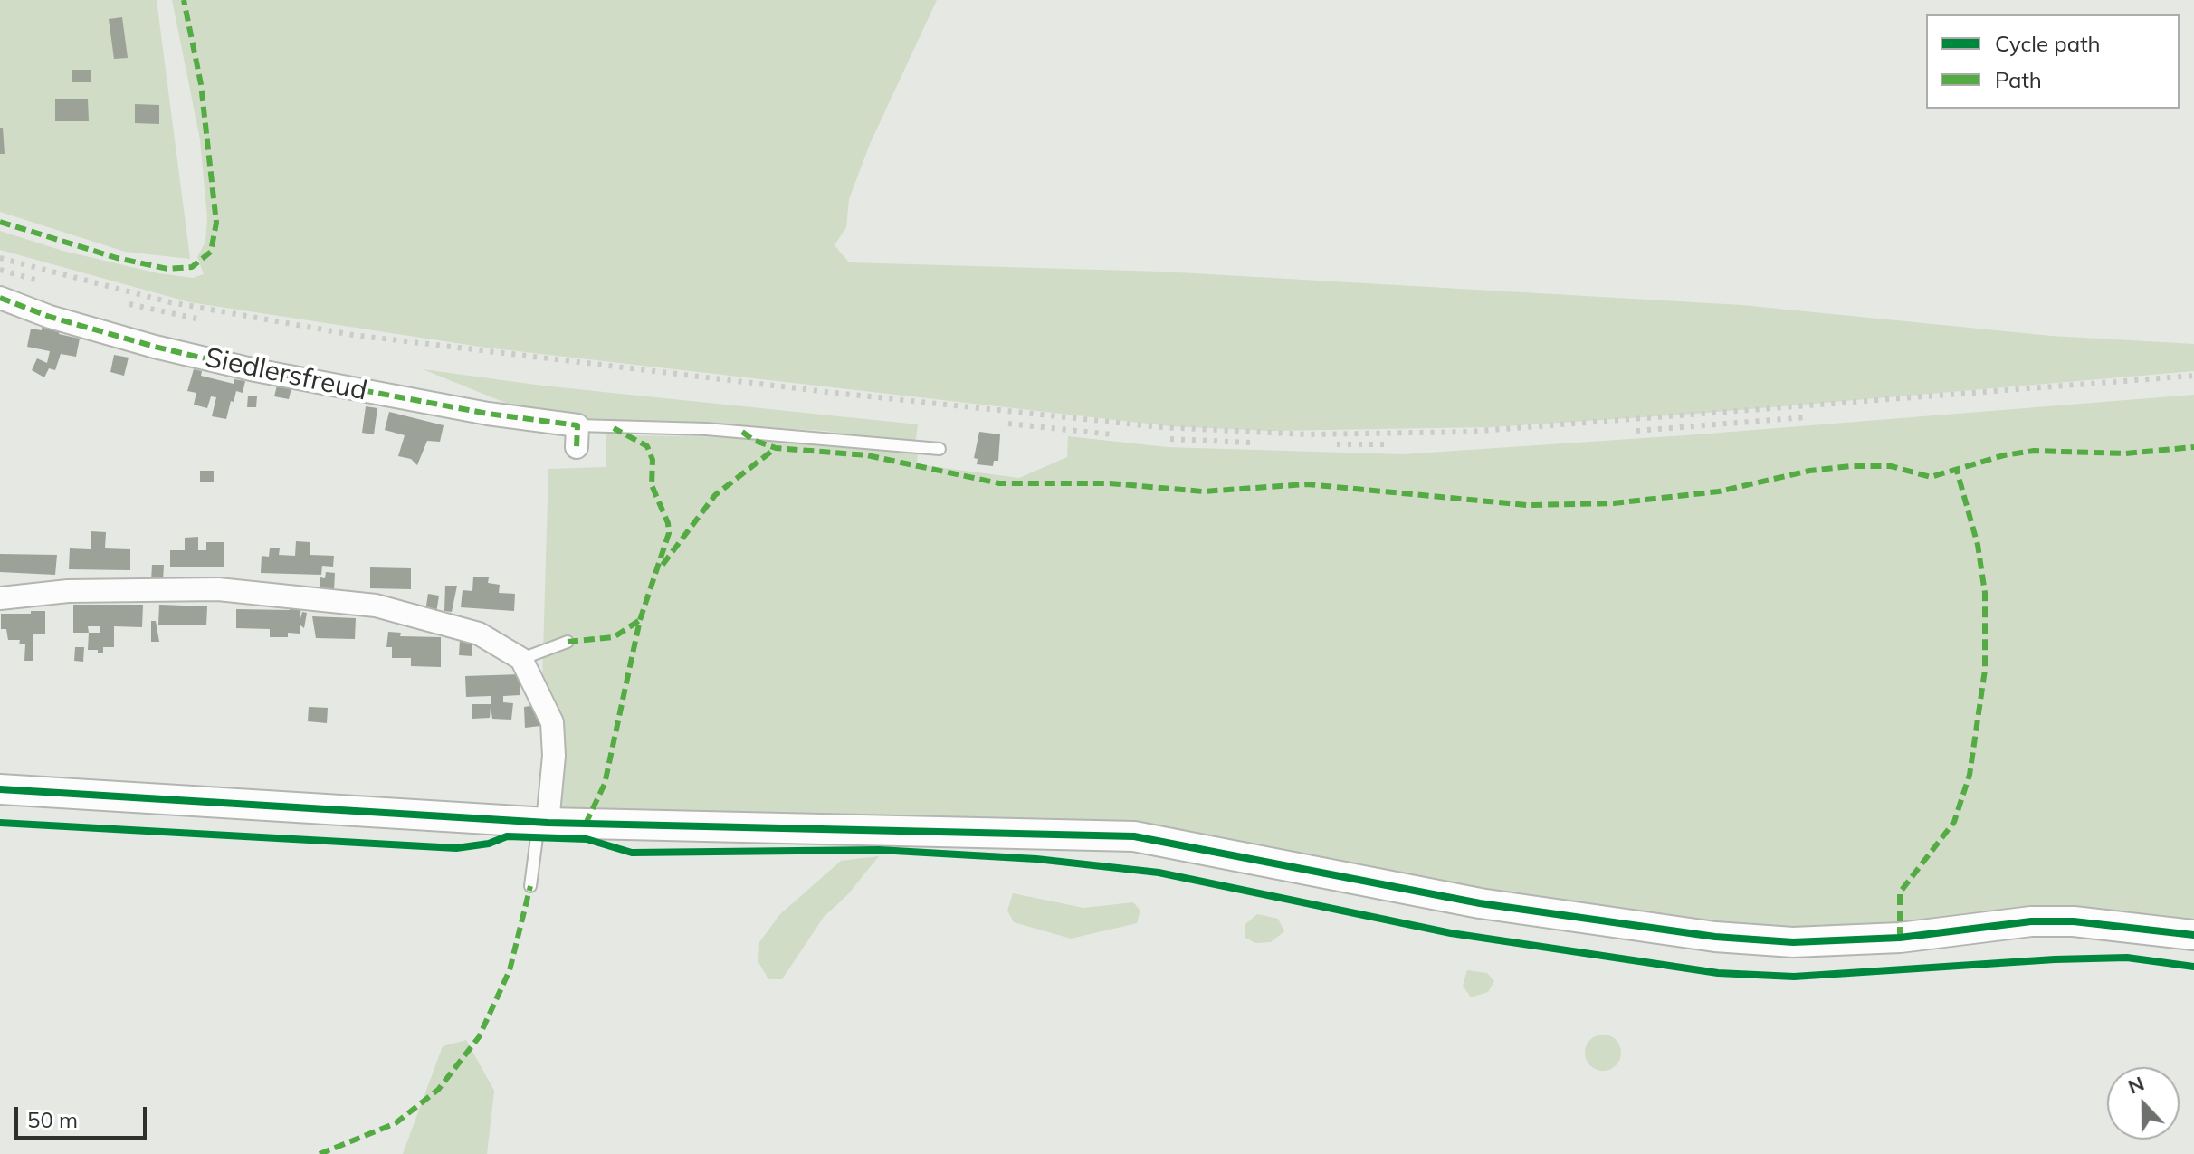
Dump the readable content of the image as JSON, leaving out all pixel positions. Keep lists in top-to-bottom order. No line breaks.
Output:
{"streets":{"street":["Siedlersfreud"]},"legend":["Cycle path","Path"],"scale_bar":"50 m","north":"top"}
